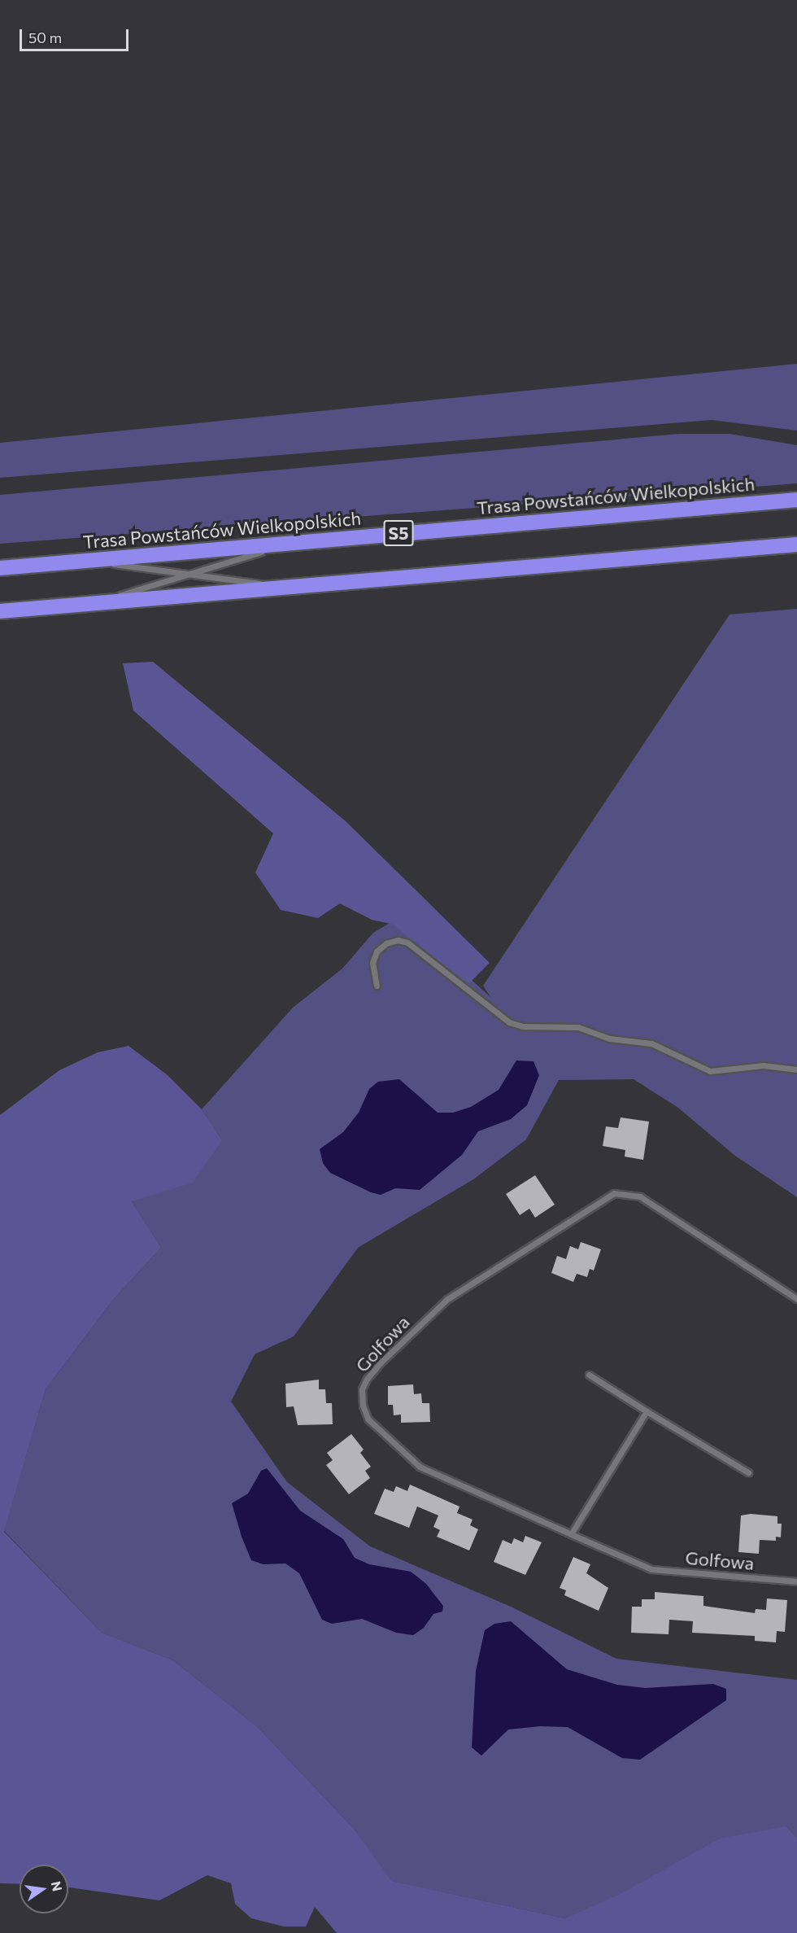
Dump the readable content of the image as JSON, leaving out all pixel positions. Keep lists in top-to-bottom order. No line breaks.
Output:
{"streets":{"highway":["Trasa Powstańców Wielkopolskich","S5"],"lane":["Golfowa"]},"scale_bar":"50 m","north":"right"}
